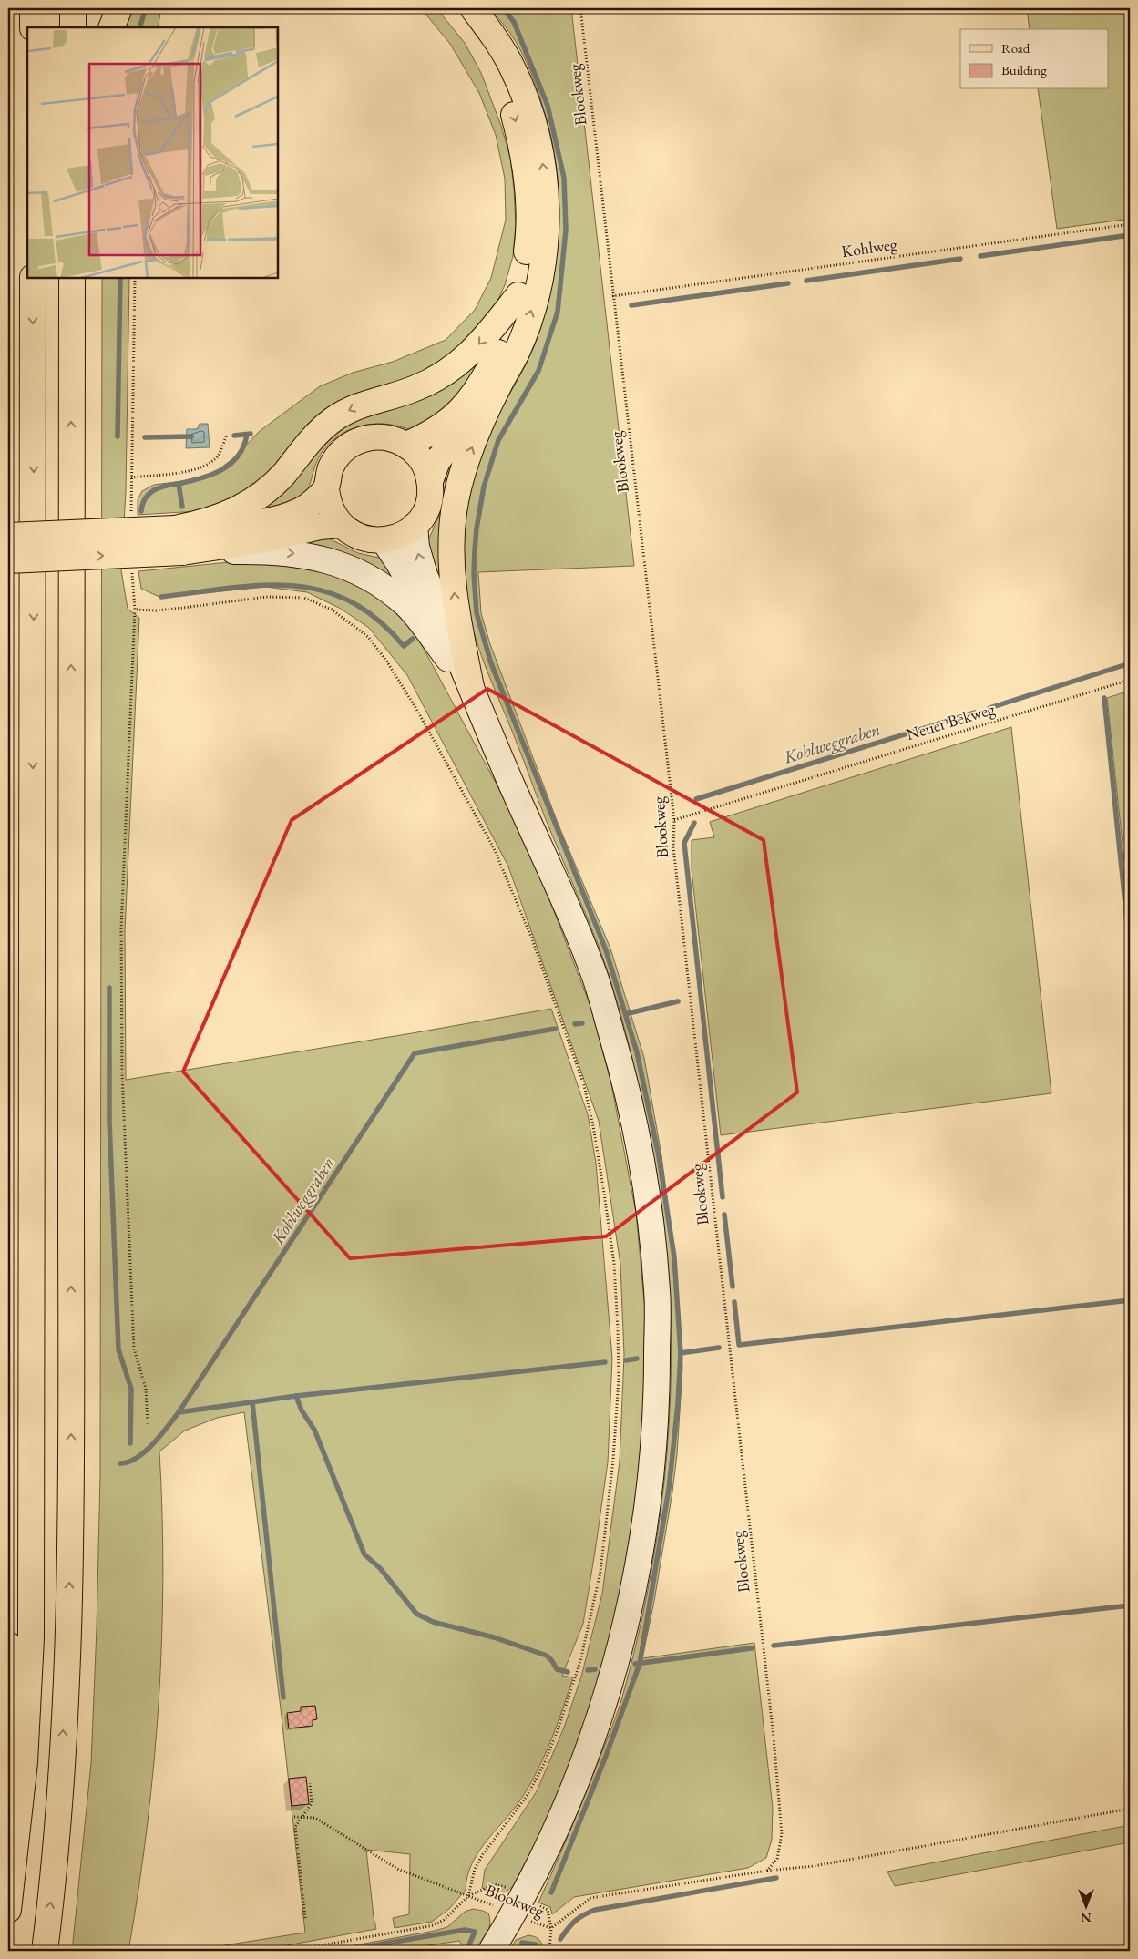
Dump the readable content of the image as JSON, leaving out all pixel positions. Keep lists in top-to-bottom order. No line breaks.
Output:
{"streets":{"path":["Blookweg","Kohlweg","Neuer Bekweg"]},"crossings":[["Blookweg","Kohlweg"],["Blookweg","Neuer Bekweg"]],"water":["Kohlweggraben"],"legend":["Road","Building"],"north":"bottom"}
